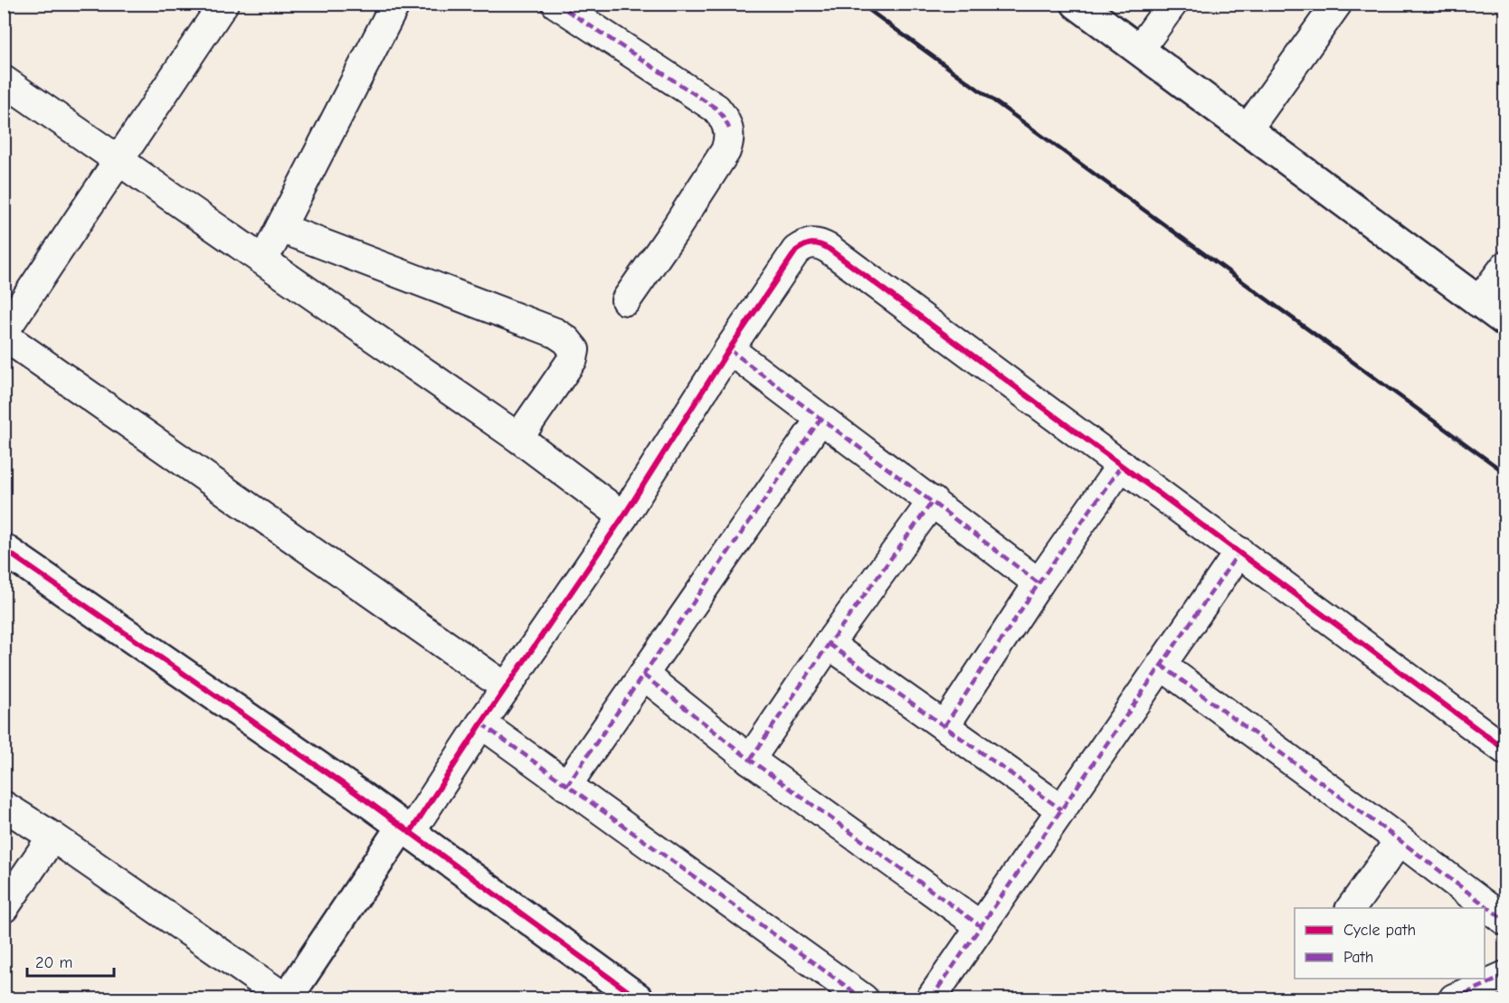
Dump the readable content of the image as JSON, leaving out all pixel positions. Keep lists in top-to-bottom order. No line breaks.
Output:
{"legend":["Cycle path","Path"],"scale_bar":"20 m"}
